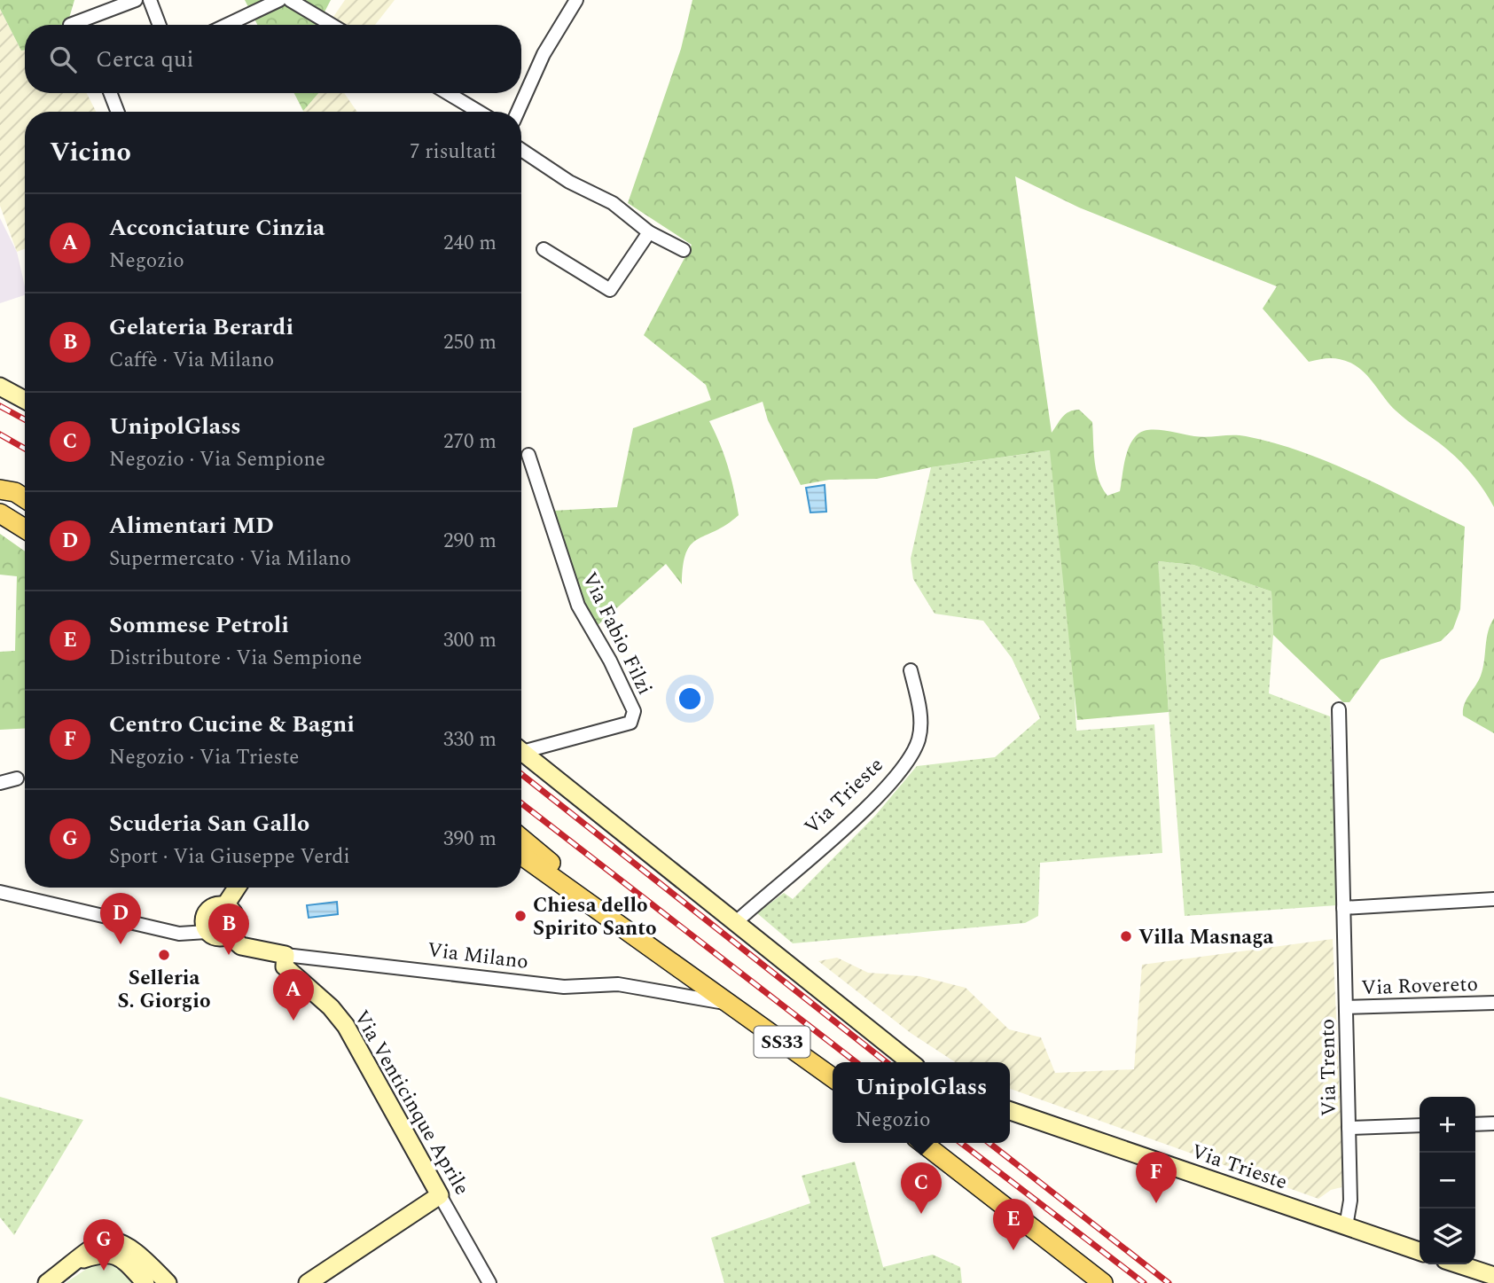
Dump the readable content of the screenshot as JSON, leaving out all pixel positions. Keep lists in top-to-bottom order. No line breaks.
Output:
{"streets":{"main road":["SS33"],"street":["Via Fabio Filzi","Via Trieste","Via Milano","Via Rovereto","Via Trento","Via Venticinque Aprile"]},"crossings":[["Via Trieste","Via Trento"],["Via Milano","SS33"],["Via Milano","Via Venticinque Aprile"],["Via Rovereto","Via Trento"]],"places":["Chiesa dello Spirito Santo","Villa Masnaga","Selleria S. Giorgio"],"page":{"search":"Cerca qui","heading":["Vicino","7 risultati"],"list":[{"mark":"A","name":"Acconciature Cinzia","note":"Negozio","value":"240 m"},{"mark":"B","name":"Gelateria Berardi","note":"Caffè · Via Milano","value":"250 m"},{"mark":"C","name":"UnipolGlass","note":"Negozio · Via Sempione","value":"270 m"},{"mark":"D","name":"Alimentari MD","note":"Supermercato · Via Milano","value":"290 m"},{"mark":"E","name":"Sommese Petroli","note":"Distributore · Via Sempione","value":"300 m"},{"mark":"F","name":"Centro Cucine & Bagni","note":"Negozio · Via Trieste","value":"330 m"},{"mark":"G","name":"Scuderia San Gallo","note":"Sport · Via Giuseppe Verdi","value":"390 m"}],"pins":["D","B","A","F","C","E","G"],"popup":["UnipolGlass","Negozio"],"map_buttons":["+","−"]}}
